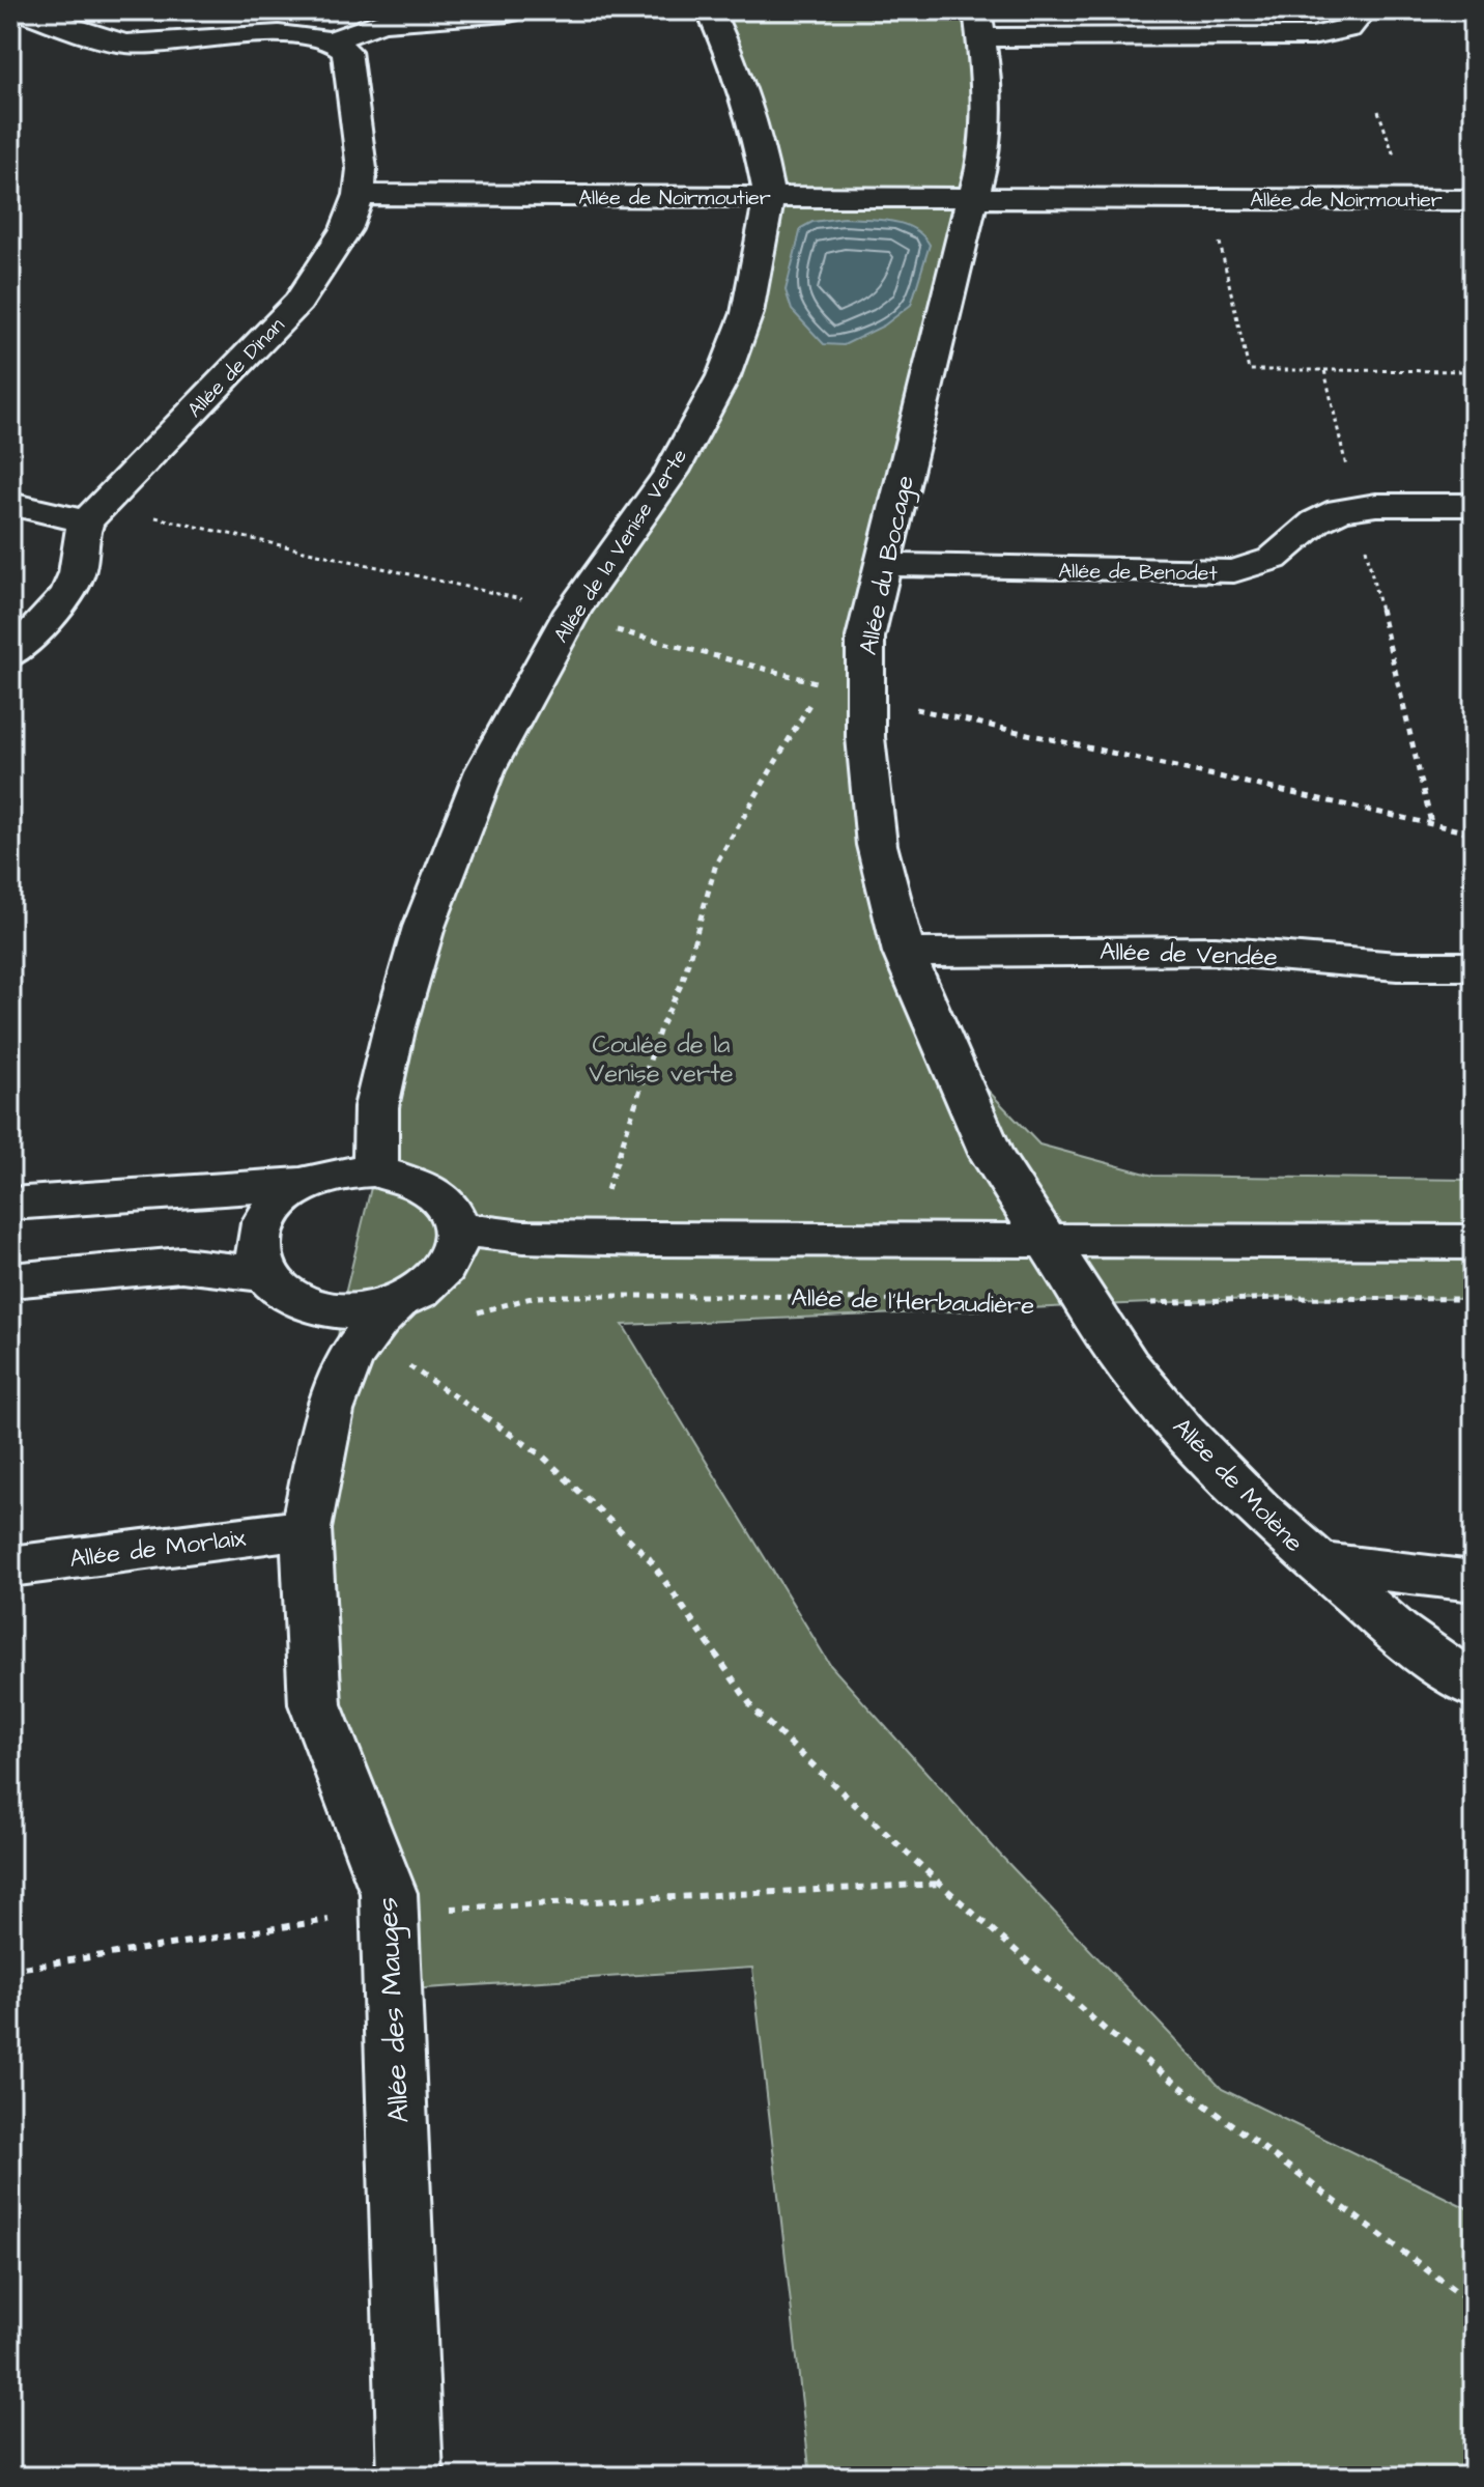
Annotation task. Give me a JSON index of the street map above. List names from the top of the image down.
{
  "streets": {
    "street": [
      "Allée de Noirmoutier",
      "Allée de Dinan",
      "Allée de la Venise Verte",
      "Allée du Bocage",
      "Allée de Benodet",
      "Allée de Vendée",
      "Allée de Molène",
      "Allée de Morlaix",
      "Allée des Mauges"
    ],
    "path": ["Allée de l'Herbaudière"]
  },
  "crossings": [
    ["Allée de Noirmoutier", "Allée de Dinan"],
    ["Allée de Noirmoutier", "Allée de la Venise Verte"],
    ["Allée de Noirmoutier", "Allée du Bocage"],
    ["Allée de la Venise Verte", "Allée des Mauges"],
    ["Allée du Bocage", "Allée de Benodet"],
    ["Allée du Bocage", "Allée de Vendée"],
    ["Allée du Bocage", "Allée de Molène"],
    ["Allée de l'Herbaudière", "Allée de Molène"],
    ["Allée de Morlaix", "Allée des Mauges"]
  ],
  "parks": ["Coulée de la Venise verte"]
}
